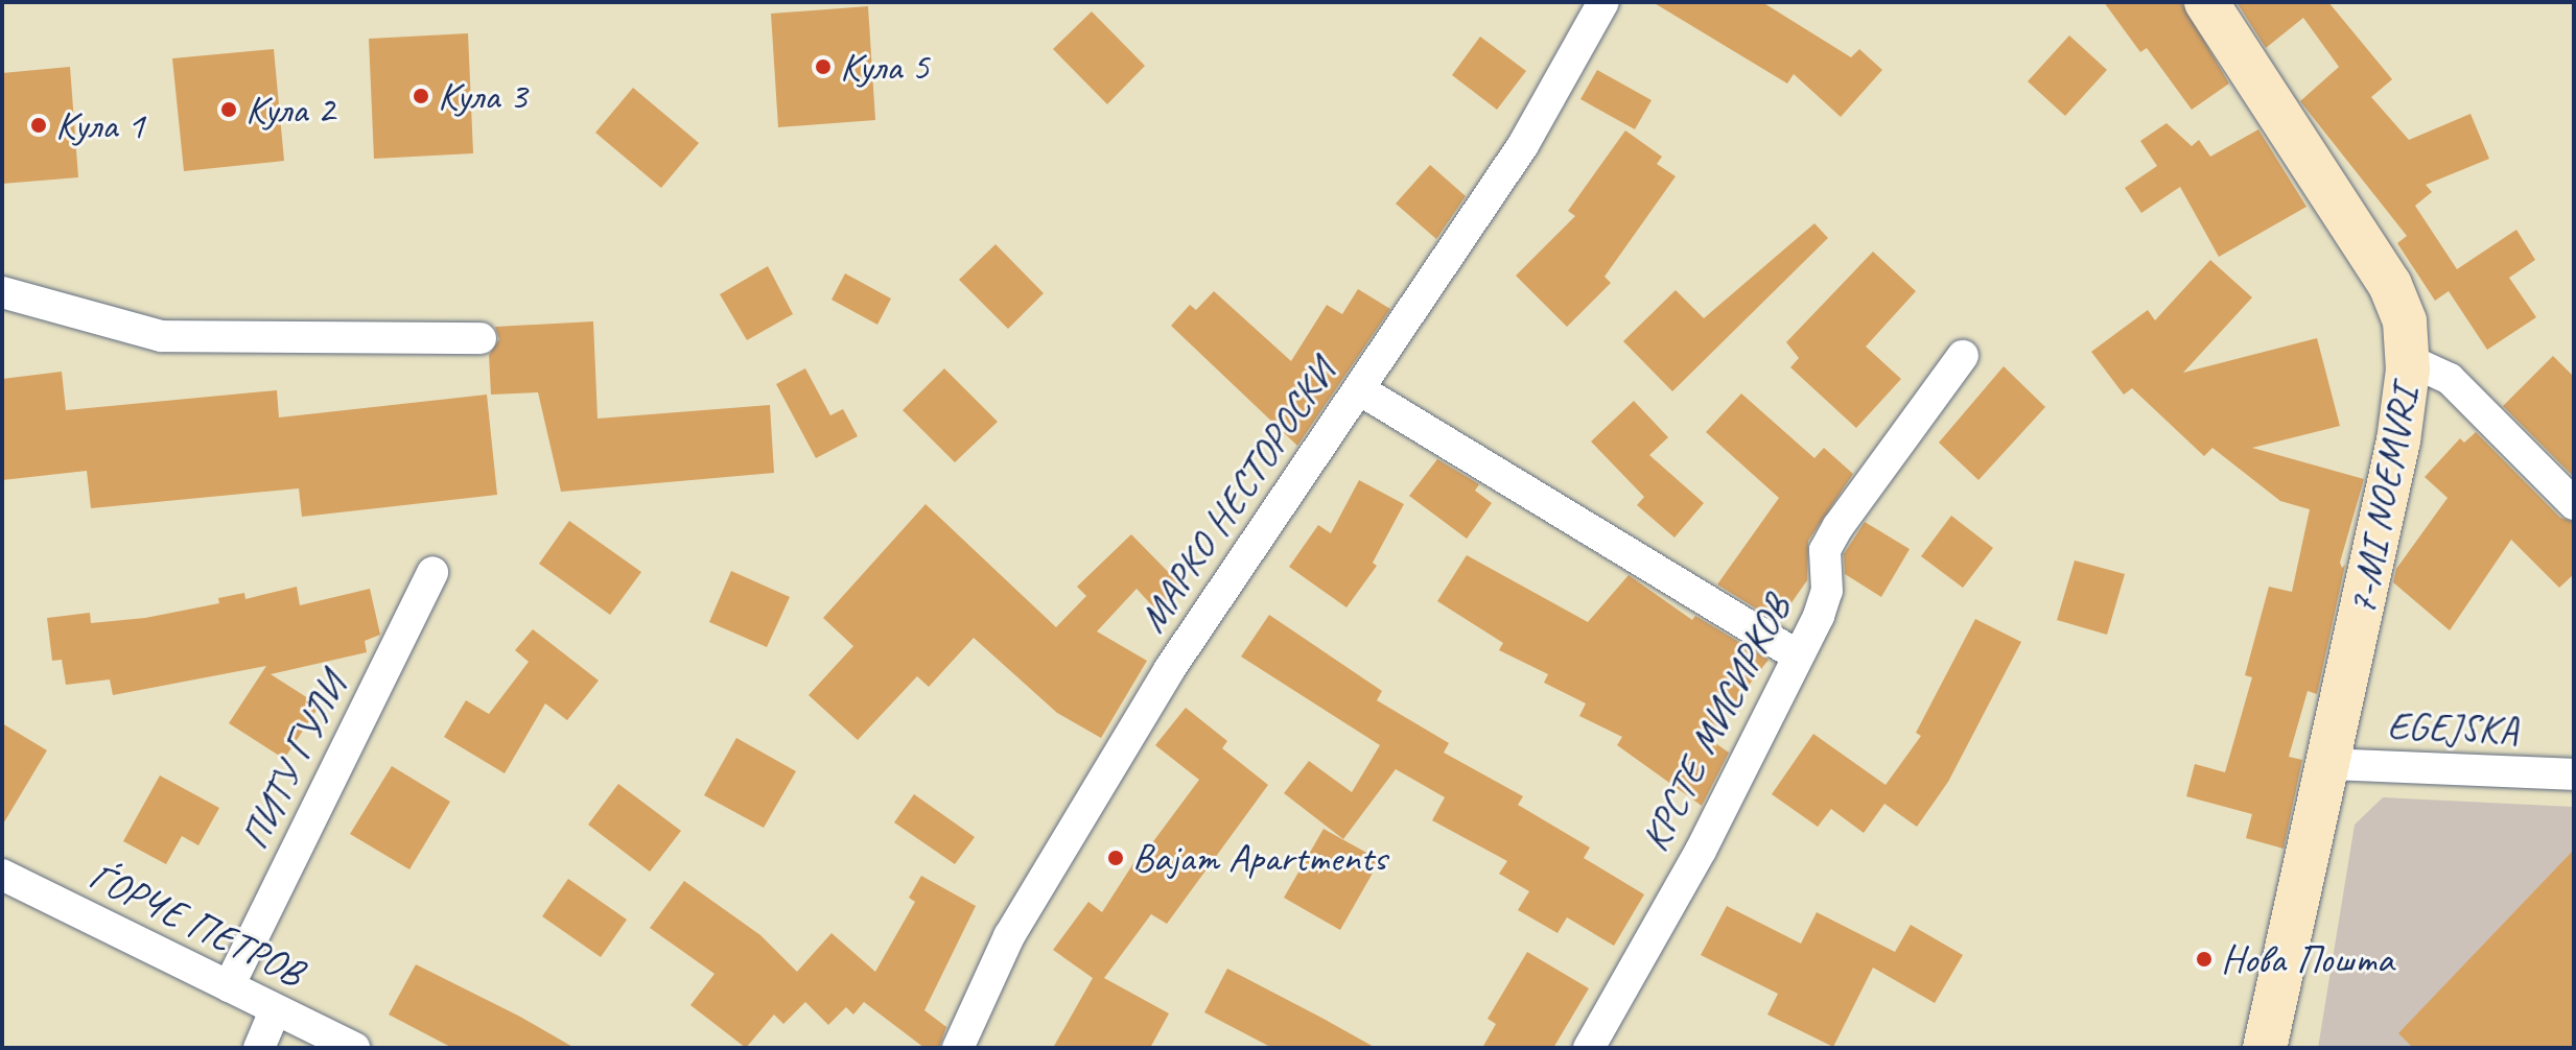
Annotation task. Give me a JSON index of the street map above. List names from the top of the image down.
{
  "streets": {
    "street": [
      "МАРКО НЕСТОРОСКИ",
      "7-MI NOEMVRI",
      "КРСТЕ МИСИРКОВ",
      "EGEJSKA",
      "ПИТУ ГУЛИ",
      "ЃОРЧЕ ПЕТРОВ"
    ]
  },
  "crossings": [
    ["7-MI NOEMVRI", "EGEJSKA"],
    ["ПИТУ ГУЛИ", "ЃОРЧЕ ПЕТРОВ"]
  ],
  "places": [
    "Кула 5",
    "Кула 3",
    "Кула 2",
    "Кула 1",
    "Bajam Apartments",
    "Нова Пошта"
  ]
}
